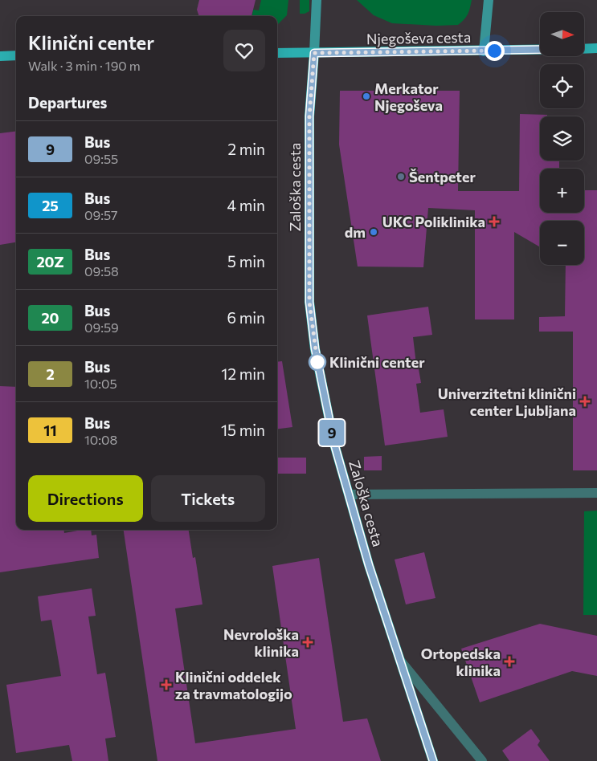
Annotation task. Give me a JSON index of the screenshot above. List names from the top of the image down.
{
  "streets": {
    "main road": ["Njegoševa cesta", "Zaloška cesta"]
  },
  "crossings": [
    ["Njegoševa cesta", "Zaloška cesta"]
  ],
  "places": {
    "other": [
      "Merkator Njegoševa",
      "Šentpeter",
      "dm",
      "Klinični center"
    ],
    "health": [
      "UKC Poliklinika",
      "Univerzitetni klinični center Ljubljana",
      "Nevrološka klinika",
      "Ortopedska klinika",
      "Klinični oddelek za travmatologijo"
    ]
  },
  "lines": ["bus line 9"],
  "north": "right",
  "page": {
    "on_map": "9",
    "map_buttons": ["+", "−"],
    "heading": [
      ["Klinični center", "Walk · 3 min · 190 m"],
      "Departures"
    ],
    "list": [
      {
        "mark": "9",
        "name": "Bus",
        "note": "09:55",
        "value": "2 min"
      },
      {
        "mark": "25",
        "name": "Bus",
        "note": "09:57",
        "value": "4 min"
      },
      {
        "mark": "20Z",
        "name": "Bus",
        "note": "09:58",
        "value": "5 min"
      },
      {
        "mark": "20",
        "name": "Bus",
        "note": "09:59",
        "value": "6 min"
      },
      {
        "mark": "2",
        "name": "Bus",
        "note": "10:05",
        "value": "12 min"
      },
      {
        "mark": "11",
        "name": "Bus",
        "note": "10:08",
        "value": "15 min"
      }
    ],
    "buttons": ["Directions", "Tickets"]
  }
}
